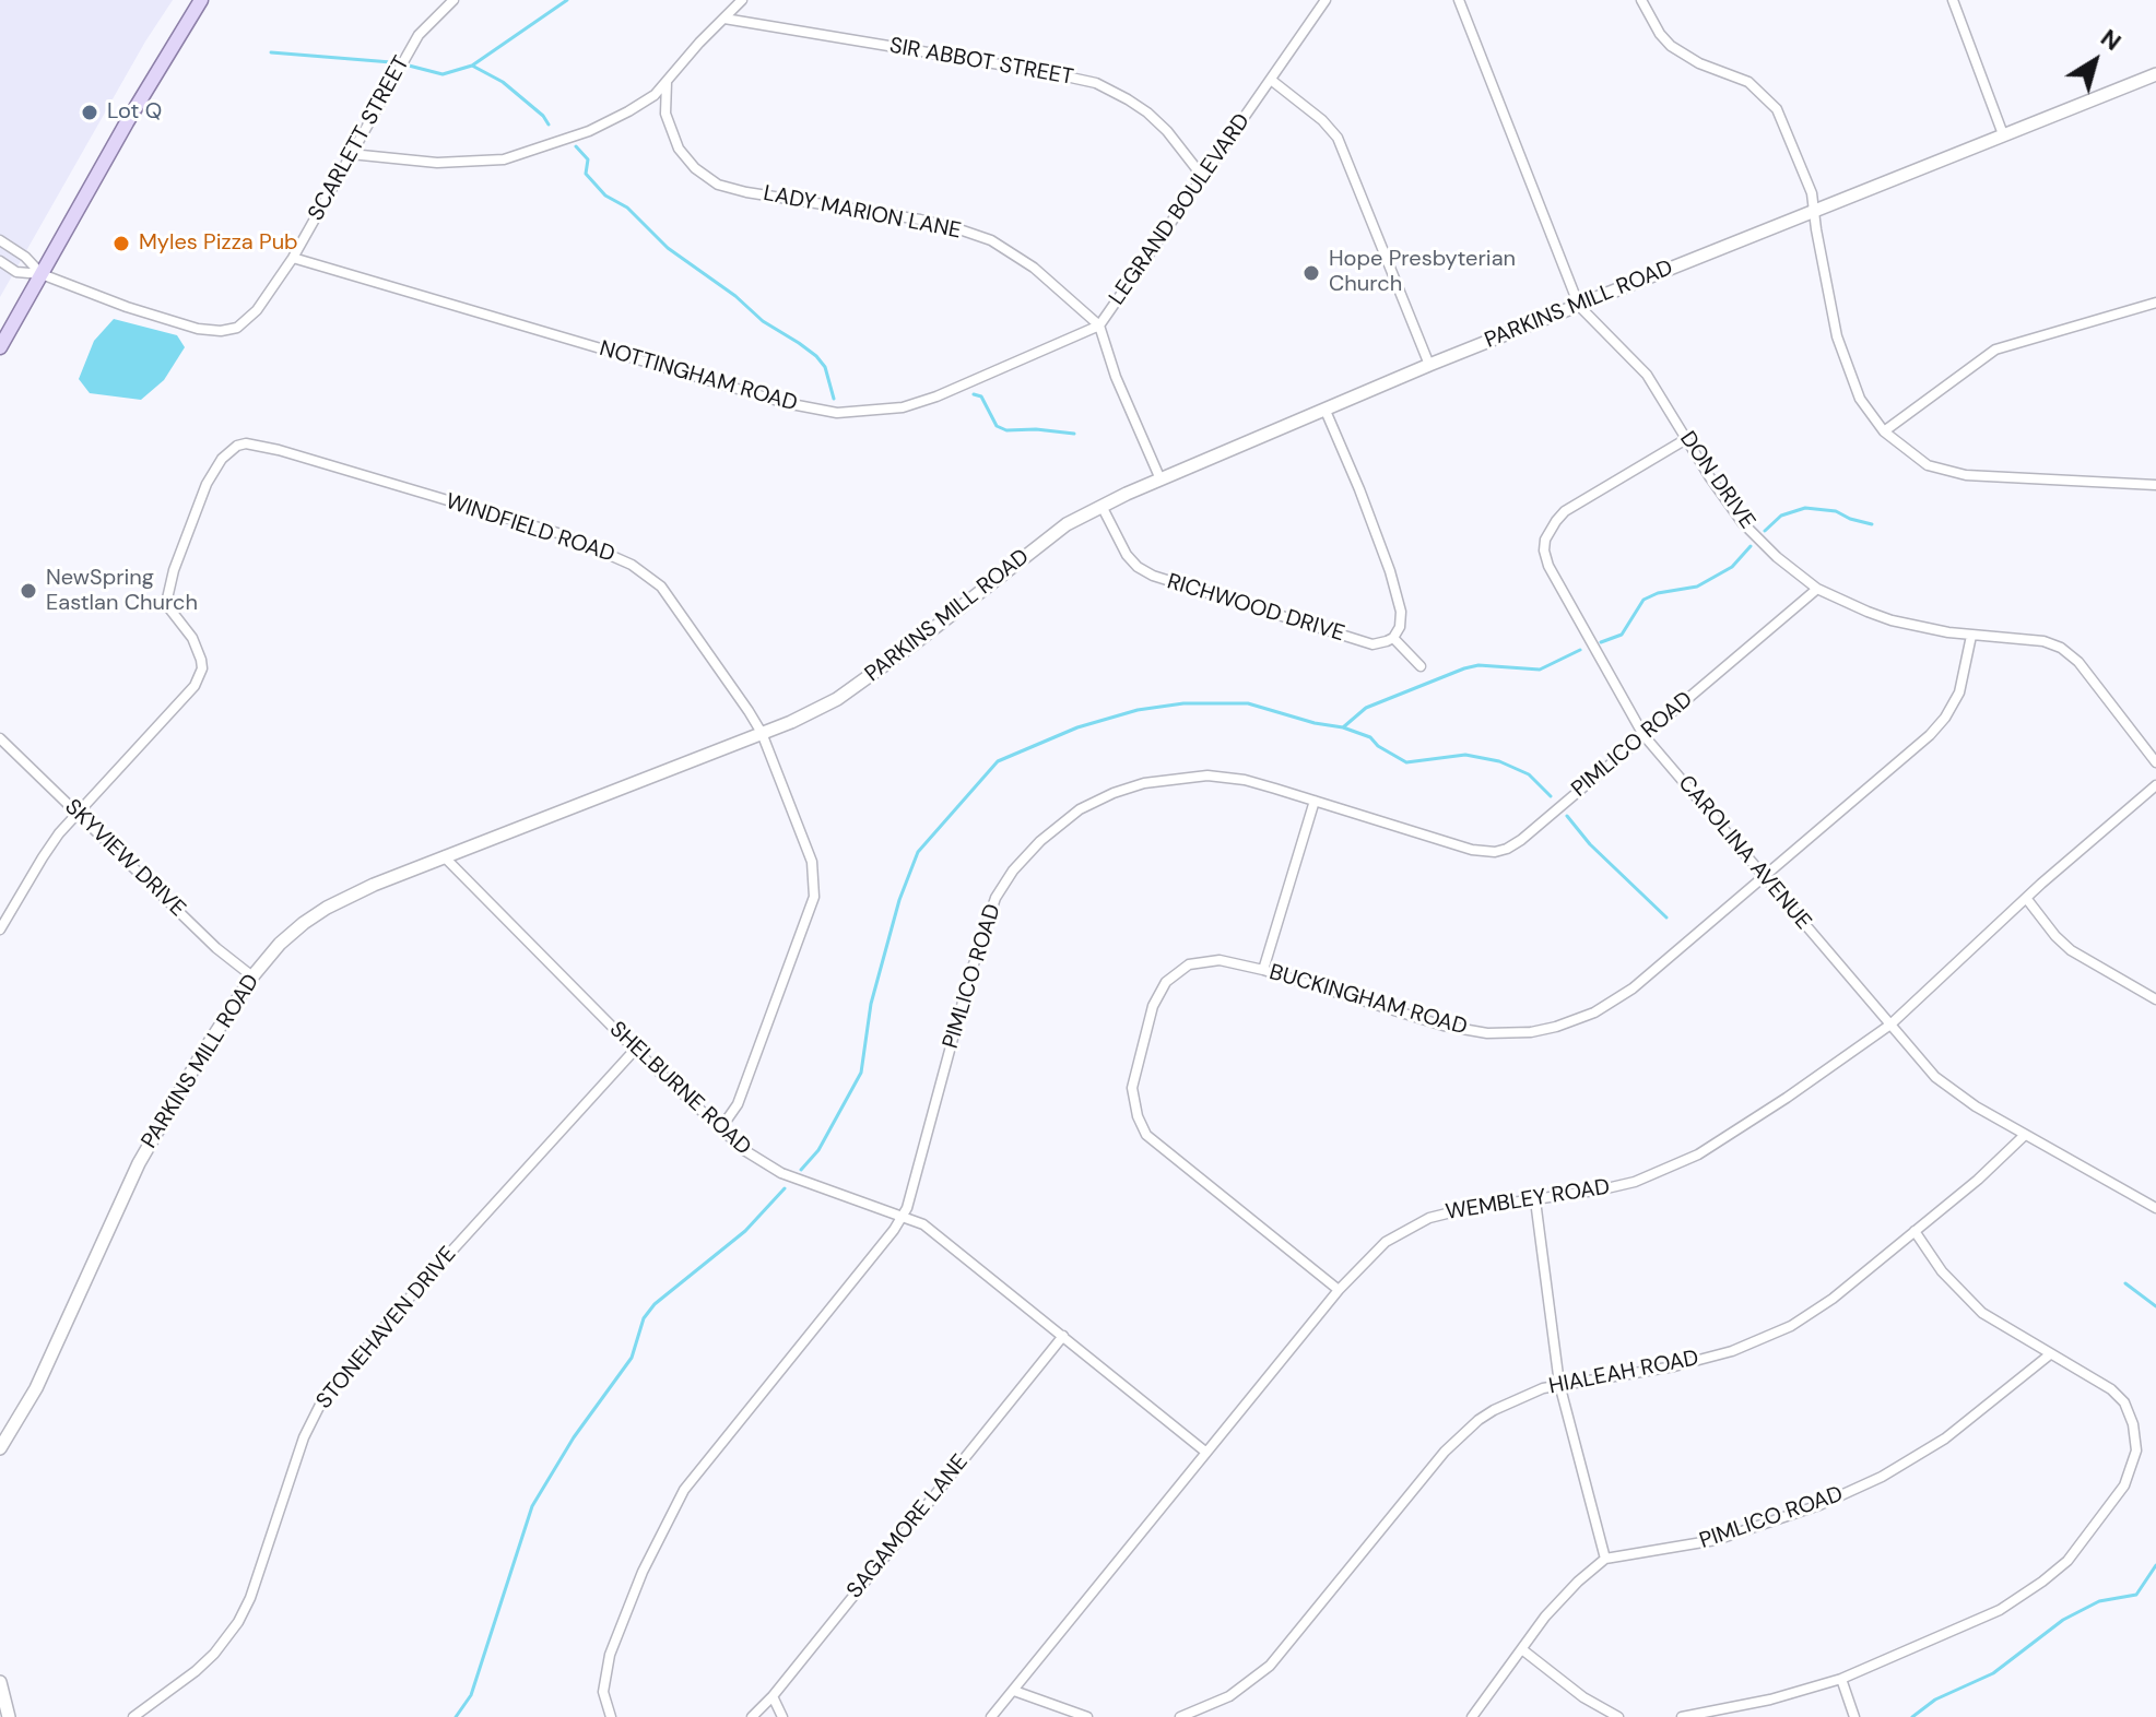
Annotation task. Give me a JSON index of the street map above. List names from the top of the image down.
{
  "streets": {
    "street": [
      "SIR ABBOT STREET",
      "SCARLETT STREET",
      "LEGRAND BOULEVARD",
      "LADY MARION LANE",
      "PARKINS MILL ROAD",
      "NOTTINGHAM ROAD",
      "DON DRIVE",
      "WINDFIELD ROAD",
      "RICHWOOD DRIVE",
      "PIMLICO ROAD",
      "CAROLINA AVENUE",
      "SKYVIEW DRIVE",
      "BUCKINGHAM ROAD",
      "SHELBURNE ROAD",
      "WEMBLEY ROAD",
      "STONEHAVEN DRIVE",
      "HIALEAH ROAD",
      "SAGAMORE LANE"
    ]
  },
  "crossings": [
    ["SIR ABBOT STREET", "LEGRAND BOULEVARD"],
    ["SCARLETT STREET", "NOTTINGHAM ROAD"],
    ["LEGRAND BOULEVARD", "LADY MARION LANE"],
    ["LEGRAND BOULEVARD", "PARKINS MILL ROAD"],
    ["LEGRAND BOULEVARD", "NOTTINGHAM ROAD"],
    ["LADY MARION LANE", "NOTTINGHAM ROAD"],
    ["PARKINS MILL ROAD", "DON DRIVE"],
    ["PARKINS MILL ROAD", "WINDFIELD ROAD"],
    ["PARKINS MILL ROAD", "RICHWOOD DRIVE"],
    ["PARKINS MILL ROAD", "SKYVIEW DRIVE"],
    ["PARKINS MILL ROAD", "SHELBURNE ROAD"],
    ["DON DRIVE", "PIMLICO ROAD"],
    ["DON DRIVE", "CAROLINA AVENUE"],
    ["DON DRIVE", "BUCKINGHAM ROAD"],
    ["WINDFIELD ROAD", "SKYVIEW DRIVE"],
    ["WINDFIELD ROAD", "SHELBURNE ROAD"],
    ["PIMLICO ROAD", "CAROLINA AVENUE"],
    ["PIMLICO ROAD", "SHELBURNE ROAD"],
    ["CAROLINA AVENUE", "BUCKINGHAM ROAD"],
    ["CAROLINA AVENUE", "WEMBLEY ROAD"],
    ["CAROLINA AVENUE", "HIALEAH ROAD"],
    ["BUCKINGHAM ROAD", "WEMBLEY ROAD"],
    ["SHELBURNE ROAD", "WEMBLEY ROAD"],
    ["SHELBURNE ROAD", "STONEHAVEN DRIVE"],
    ["SHELBURNE ROAD", "SAGAMORE LANE"]
  ],
  "places": [
    "Lot Q",
    "Myles Pizza Pub",
    "Hope Presbyterian Church",
    "NewSpring Eastlan Church"
  ],
  "north": "top right"
}
